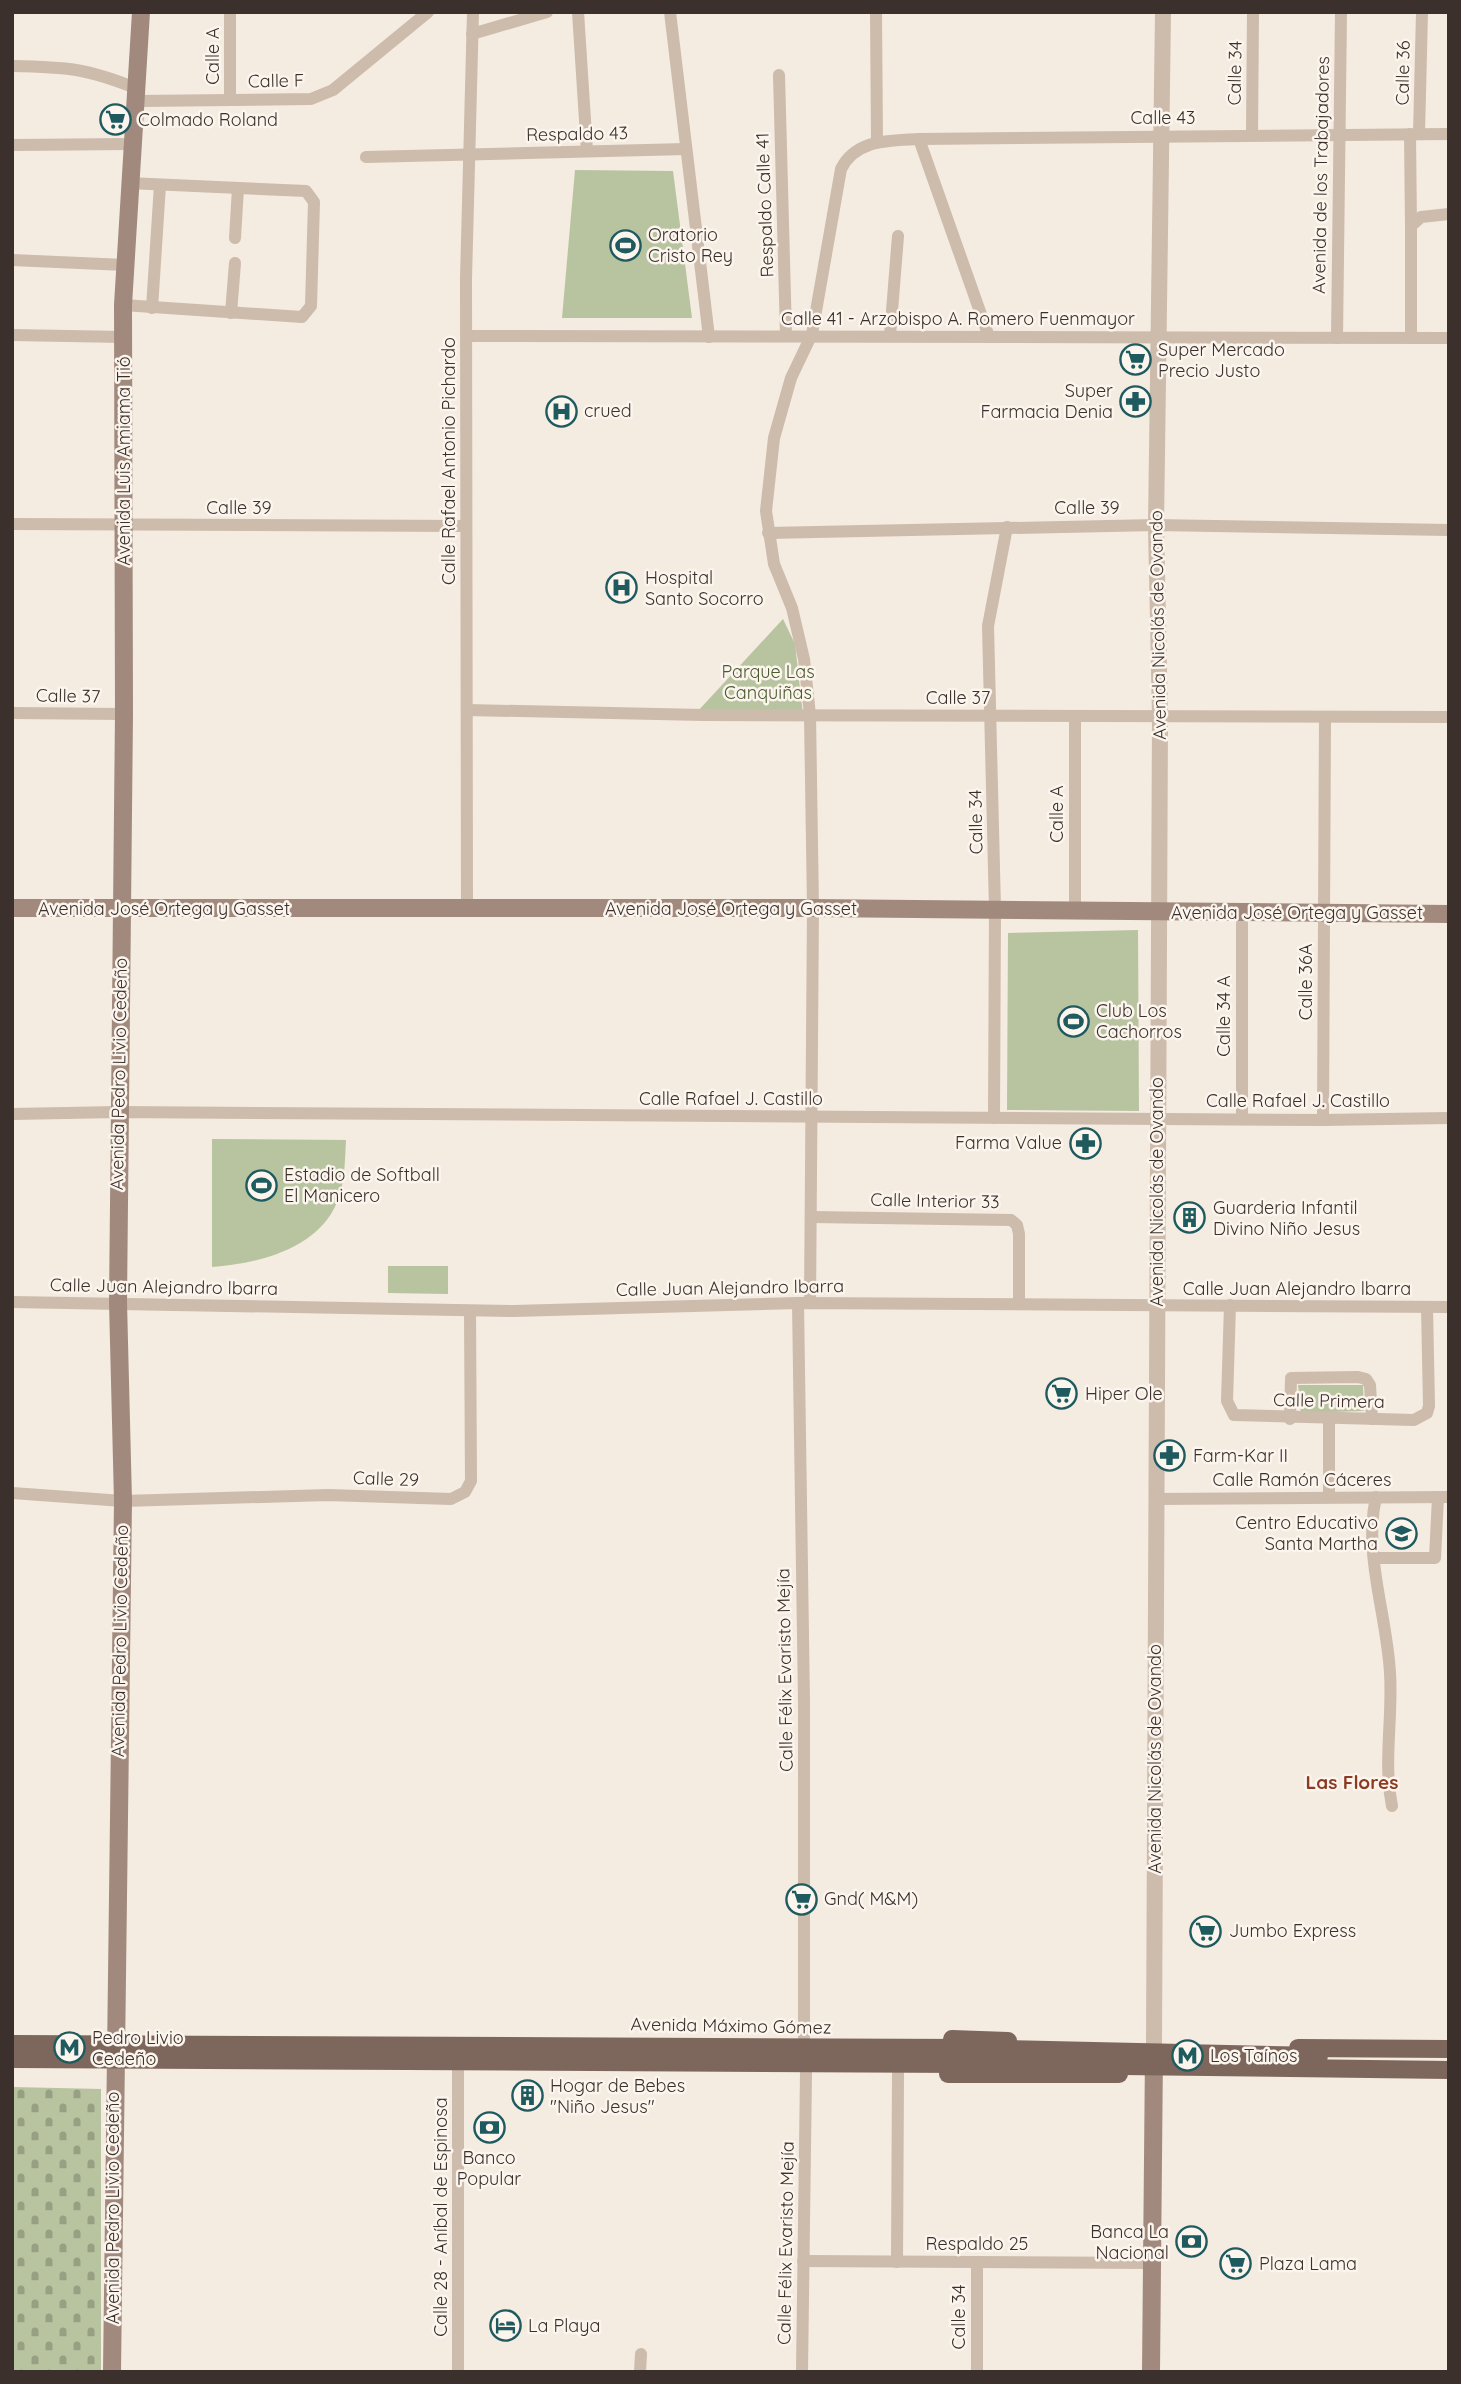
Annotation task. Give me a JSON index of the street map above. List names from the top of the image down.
{
  "streets": {
    "main road": [
      "Avenida Luis Amiama Tió",
      "Avenida Nicolás de Ovando",
      "Avenida José Ortega y Gasset",
      "Avenida Pedro Livio Cedeño",
      "Avenida Máximo Gómez"
    ],
    "street": [
      "Calle A",
      "Calle 34",
      "Calle 36",
      "Calle F",
      "Calle 43",
      "Respaldo 43",
      "Avenida de los Trabajadores",
      "Respaldo Calle 41",
      "Calle 41 - Arzobispo A. Romero Fuenmayor",
      "Calle Rafael Antonio Pichardo",
      "Calle 39",
      "Calle 37",
      "Calle 36A",
      "Calle 34 A",
      "Calle Rafael J. Castillo",
      "Calle Interior 33",
      "Calle Juan Alejandro lbarra",
      "Calle Primera",
      "Calle 29",
      "Calle Ramón Cáceres",
      "Calle Félix Evaristo Mejía",
      "Calle 28 - Aníbal de Espinosa",
      "Respaldo 25"
    ]
  },
  "crossings": [
    ["Calle A", "Calle F"],
    ["Calle A", "Calle 37"],
    ["Calle A", "Avenida José Ortega y Gasset"],
    ["Calle 34", "Calle 43"],
    ["Calle 34", "Calle 39"],
    ["Calle 34", "Calle 37"],
    ["Calle 34", "Avenida José Ortega y Gasset"],
    ["Calle 34", "Calle Rafael J. Castillo"],
    ["Calle 34", "Respaldo 25"],
    ["Calle 36", "Calle 43"],
    ["Calle 36", "Calle 41 - Arzobispo A. Romero Fuenmayor"],
    ["Calle F", "Avenida Luis Amiama Tió"],
    ["Calle 43", "Avenida de los Trabajadores"],
    ["Calle 43", "Avenida Nicolás de Ovando"],
    ["Respaldo 43", "Calle Rafael Antonio Pichardo"],
    ["Avenida de los Trabajadores", "Calle 41 - Arzobispo A. Romero Fuenmayor"],
    ["Respaldo Calle 41", "Calle 41 - Arzobispo A. Romero Fuenmayor"],
    ["Calle 41 - Arzobispo A. Romero Fuenmayor", "Calle Rafael Antonio Pichardo"],
    ["Calle 41 - Arzobispo A. Romero Fuenmayor", "Avenida Nicolás de Ovando"],
    ["Calle 41 - Arzobispo A. Romero Fuenmayor", "Calle Félix Evaristo Mejía"],
    ["Avenida Luis Amiama Tió", "Calle 39"],
    ["Avenida Luis Amiama Tió", "Calle 37"],
    ["Avenida Luis Amiama Tió", "Avenida José Ortega y Gasset"],
    ["Avenida Luis Amiama Tió", "Avenida Pedro Livio Cedeño"],
    ["Calle Rafael Antonio Pichardo", "Calle 39"],
    ["Calle Rafael Antonio Pichardo", "Calle 37"],
    ["Calle Rafael Antonio Pichardo", "Avenida José Ortega y Gasset"],
    ["Calle 39", "Avenida Nicolás de Ovando"],
    ["Calle 39", "Calle Félix Evaristo Mejía"],
    ["Avenida Nicolás de Ovando", "Calle 37"],
    ["Avenida Nicolás de Ovando", "Avenida José Ortega y Gasset"],
    ["Avenida Nicolás de Ovando", "Calle Rafael J. Castillo"],
    ["Avenida Nicolás de Ovando", "Calle Juan Alejandro lbarra"],
    ["Avenida Nicolás de Ovando", "Calle Ramón Cáceres"],
    ["Avenida Nicolás de Ovando", "Respaldo 25"],
    ["Calle 37", "Calle 36A"],
    ["Calle 37", "Calle Félix Evaristo Mejía"],
    ["Avenida José Ortega y Gasset", "Calle 36A"],
    ["Avenida José Ortega y Gasset", "Calle 34 A"],
    ["Avenida José Ortega y Gasset", "Avenida Pedro Livio Cedeño"],
    ["Avenida José Ortega y Gasset", "Calle Félix Evaristo Mejía"],
    ["Calle 36A", "Calle Rafael J. Castillo"],
    ["Calle 34 A", "Calle Rafael J. Castillo"],
    ["Avenida Pedro Livio Cedeño", "Calle Rafael J. Castillo"],
    ["Avenida Pedro Livio Cedeño", "Calle Juan Alejandro lbarra"],
    ["Avenida Pedro Livio Cedeño", "Calle 29"],
    ["Avenida Pedro Livio Cedeño", "Avenida Máximo Gómez"],
    ["Calle Rafael J. Castillo", "Calle Félix Evaristo Mejía"],
    ["Calle Interior 33", "Calle Juan Alejandro lbarra"],
    ["Calle Interior 33", "Calle Félix Evaristo Mejía"],
    ["Calle Juan Alejandro lbarra", "Calle Primera"],
    ["Calle Juan Alejandro lbarra", "Calle 29"],
    ["Calle Juan Alejandro lbarra", "Calle Félix Evaristo Mejía"],
    ["Calle Félix Evaristo Mejía", "Respaldo 25"],
    ["Avenida Máximo Gómez", "Calle 28 - Aníbal de Espinosa"]
  ],
  "districts": ["Las Flores"],
  "parks": ["Parque Las Canquiñas"],
  "places": {
    "supermarket": [
      "Colmado Roland",
      "Super Mercado Precio Justo",
      "Hiper Ole",
      "Gnd( M&M)",
      "Jumbo Express",
      "Plaza Lama"
    ],
    "sports": ["Oratorio Cristo Rey", "Club Los Cachorros", "Estadio de Softball El Manicero"],
    "pharmacy": ["Super Farmacia Denia", "Farma Value", "Farm-Kar II"],
    "hospital": ["crued", "Hospital Santo Socorro"],
    "building": ["Guarderia Infantil Divino Niño Jesus", "Hogar de Bebes \"Niño Jesus\""],
    "school or university": ["Centro Educativo Santa Martha"],
    "metro station": ["Pedro Livio Cedeño", "Los Taínos"],
    "bank": ["Banco Popular", "Banca La Nacional"],
    "hotel": ["La Playa"]
  }
}
